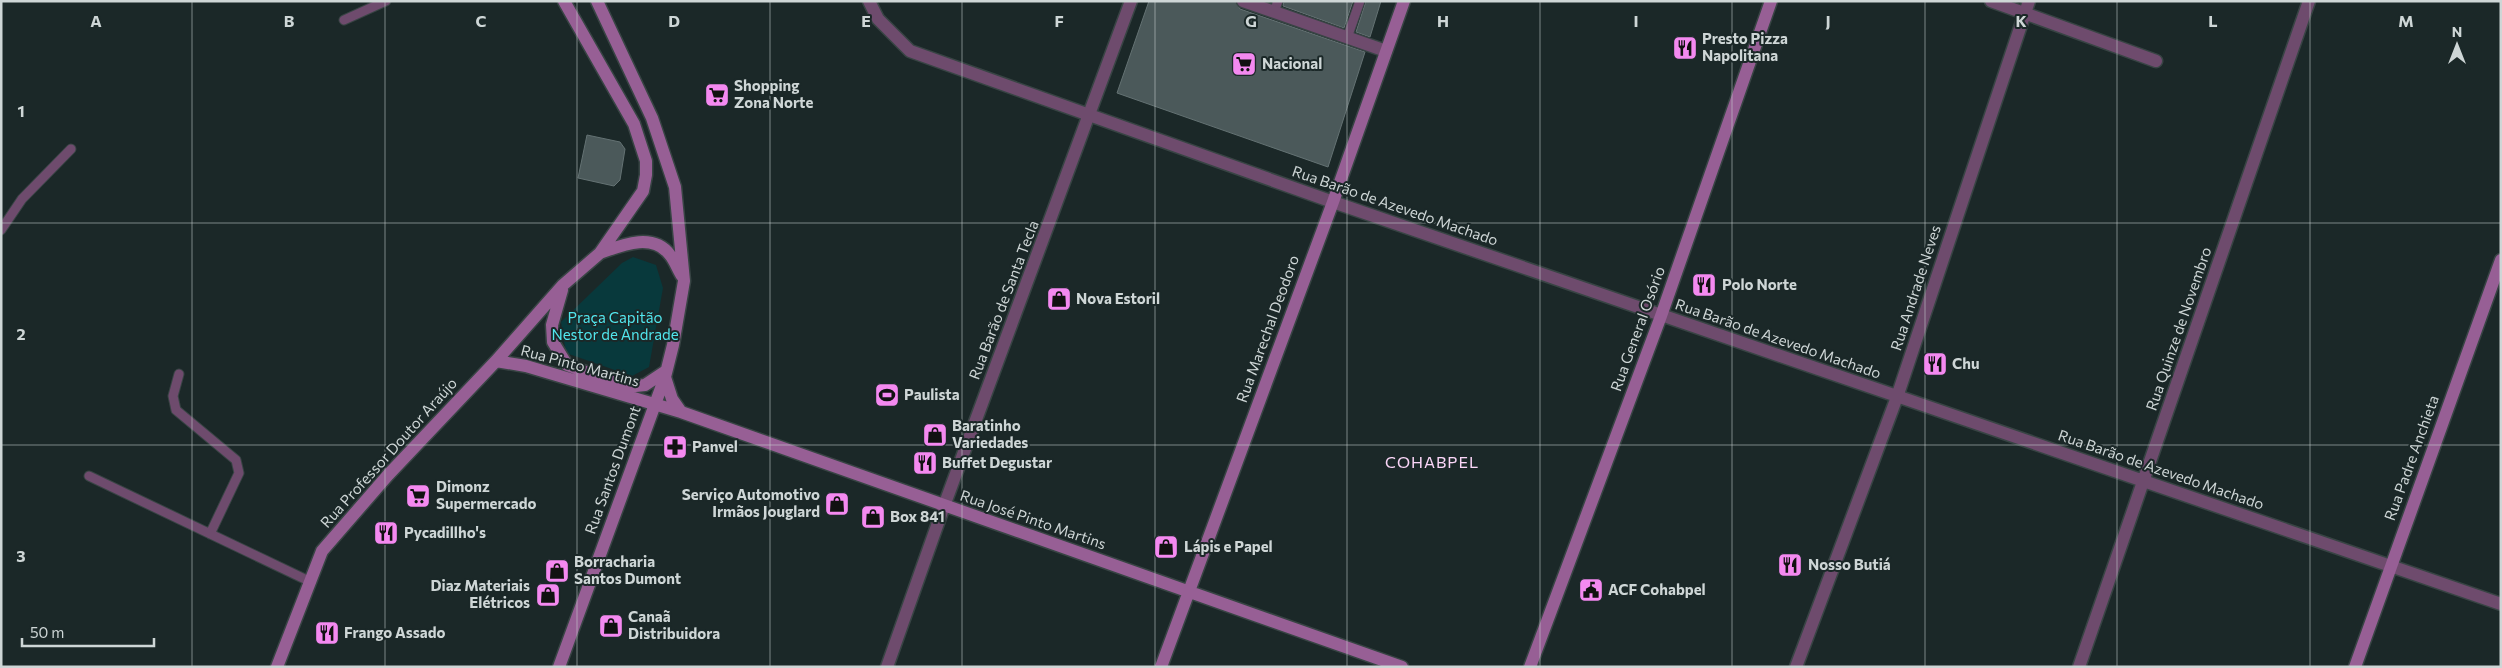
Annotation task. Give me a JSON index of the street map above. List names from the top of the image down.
{
  "streets": {
    "street": [
      "Rua Barão de Azevedo Machado",
      "Rua Andrade Neves",
      "Rua Barão de Santa Tecla",
      "Rua Marechal Deodoro",
      "Rua General Osório",
      "Rua Quinze de Novembro",
      "Rua Pinto Martins",
      "Rua Professor Doutor Araújo",
      "Rua Padre Anchieta",
      "Rua Santos Dumont",
      "Rua José Pinto Martins"
    ]
  },
  "crossings": [
    ["Rua Barão de Azevedo Machado", "Rua Andrade Neves"],
    ["Rua Barão de Azevedo Machado", "Rua Barão de Santa Tecla"],
    ["Rua Barão de Azevedo Machado", "Rua Marechal Deodoro"],
    ["Rua Barão de Azevedo Machado", "Rua General Osório"],
    ["Rua Barão de Azevedo Machado", "Rua Quinze de Novembro"],
    ["Rua Barão de Azevedo Machado", "Rua Padre Anchieta"],
    ["Rua Barão de Santa Tecla", "Rua José Pinto Martins"],
    ["Rua Marechal Deodoro", "Rua José Pinto Martins"],
    ["Rua Pinto Martins", "Rua Professor Doutor Araújo"],
    ["Rua Pinto Martins", "Rua Santos Dumont"],
    ["Rua Pinto Martins", "Rua José Pinto Martins"],
    ["Rua Professor Doutor Araújo", "Rua Santos Dumont"],
    ["Rua Santos Dumont", "Rua José Pinto Martins"]
  ],
  "districts": ["COHABPEL"],
  "parks": ["Praça Capitão Nestor de Andrade"],
  "places": {
    "restaurant": [
      "Presto Pizza Napolitana",
      "Polo Norte",
      "Chu",
      "Buffet Degustar",
      "Pycadillho's",
      "Nosso Butiá",
      "Frango Assado"
    ],
    "supermarket": ["Nacional", "Shopping Zona Norte", "Dimonz Supermercado"],
    "shop": [
      "Nova Estoril",
      "Baratinho Variedades",
      "Serviço Automotivo Irmãos Jouglard",
      "Box 841",
      "Lápis e Papel",
      "Borracharia Santos Dumont",
      "Diaz Materiais Elétricos",
      "Canaã Distribuidora"
    ],
    "sports": ["Paulista"],
    "pharmacy": ["Panvel"],
    "public building": ["ACF Cohabpel"]
  },
  "scale_bar": "50 m",
  "north": "top",
  "grid": {
    "columns": [
      "A",
      "B",
      "C",
      "D",
      "E",
      "F",
      "G",
      "H",
      "I",
      "J",
      "K",
      "L",
      "M"
    ],
    "rows": ["1", "2", "3"]
  }
}
